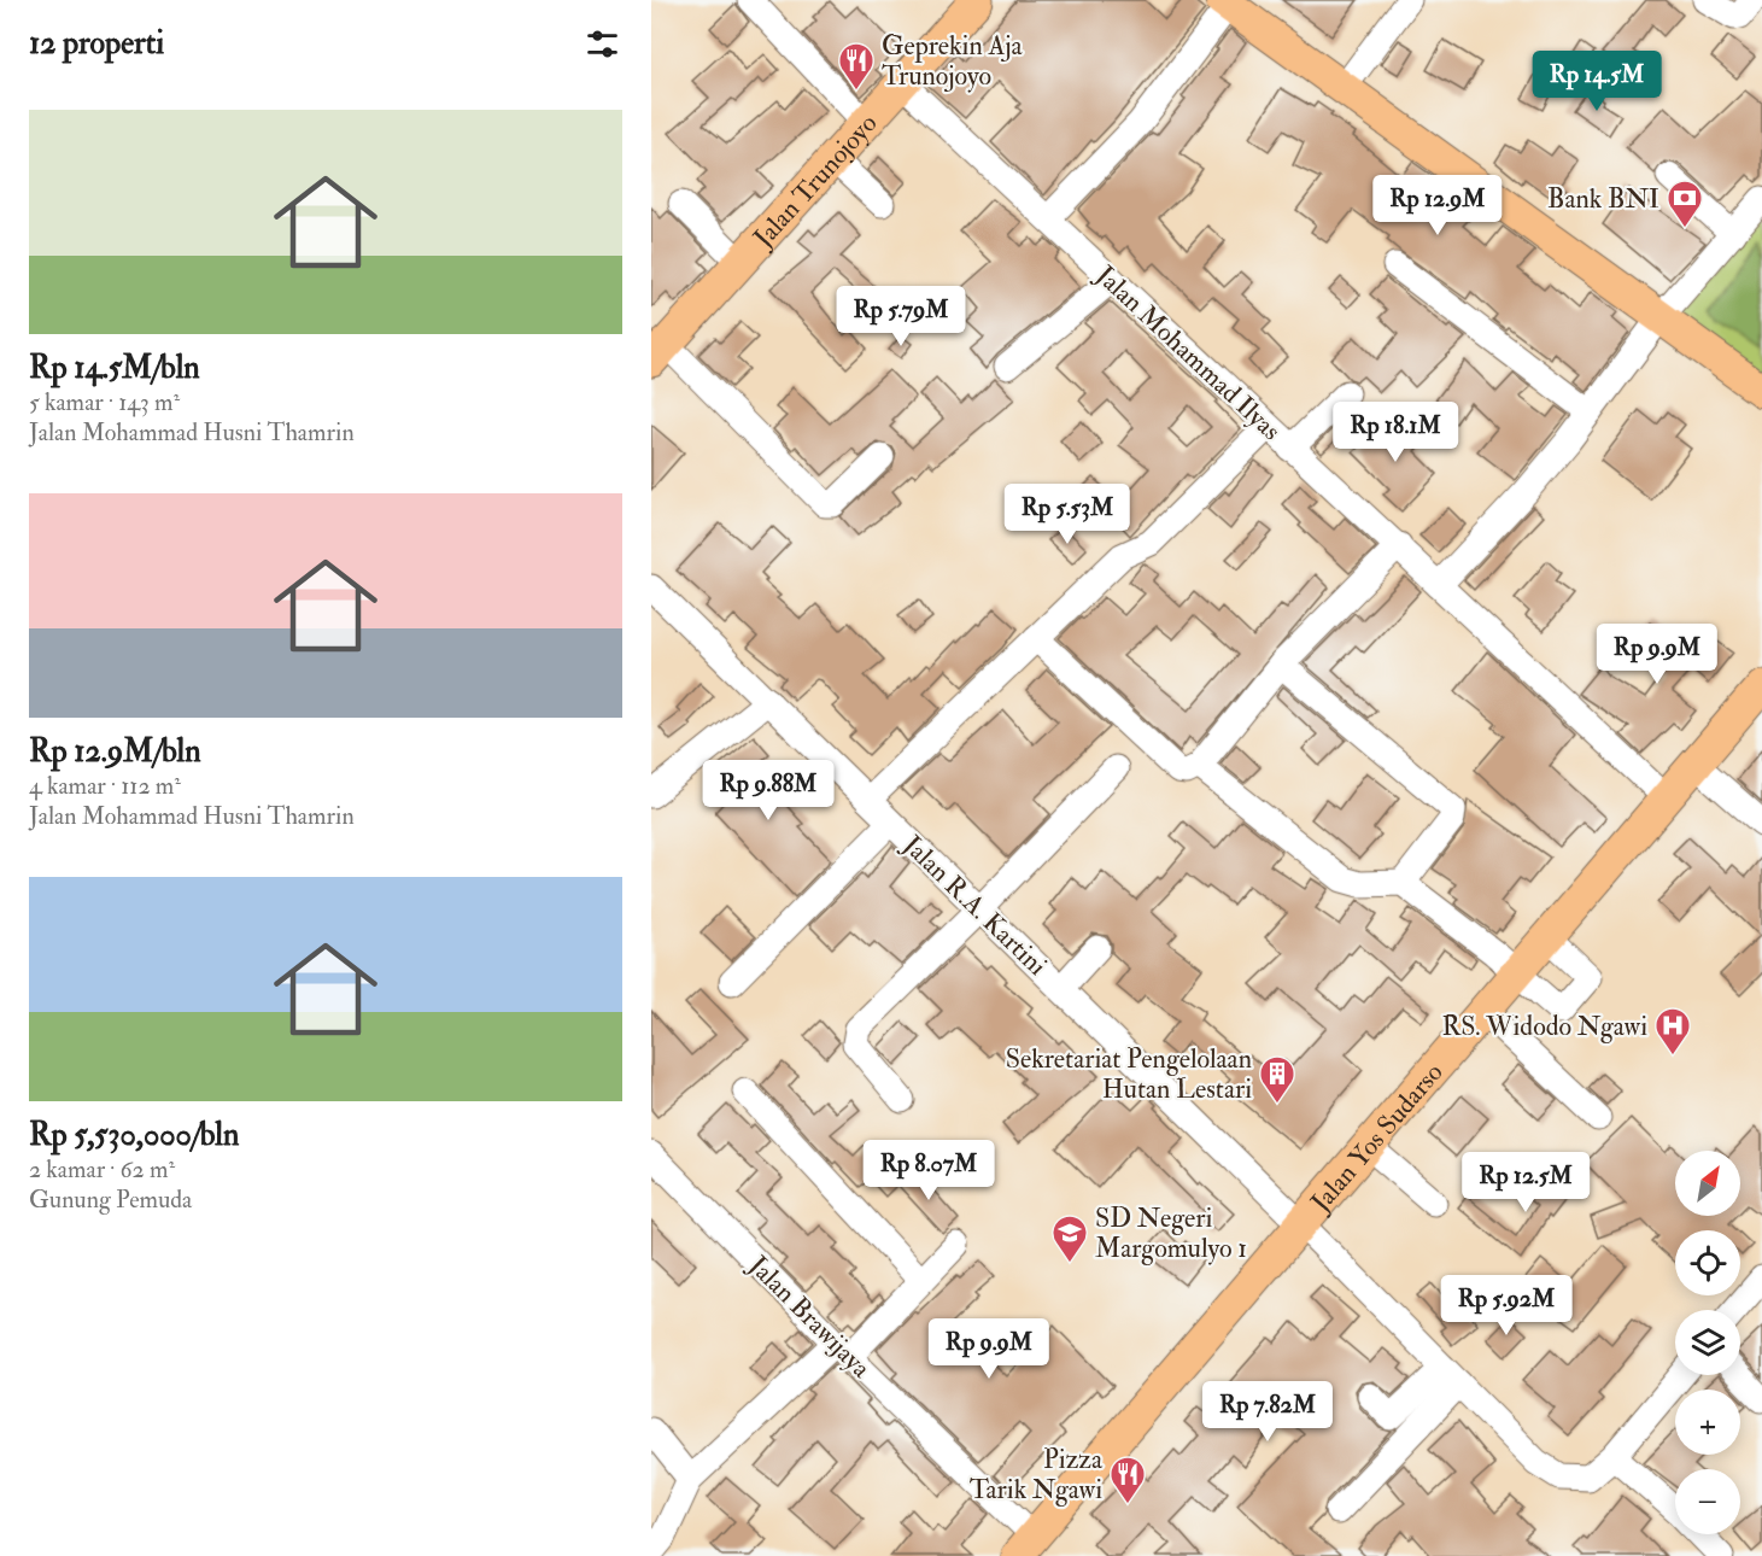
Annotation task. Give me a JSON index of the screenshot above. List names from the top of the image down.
{
  "streets": {
    "main road": ["Jalan Trunojoyo", "Jalan Yos Sudarso"],
    "street": ["Jalan Mohammad Ilyas", "Jalan R.A. Kartini", "Jalan Brawijaya"]
  },
  "crossings": [
    ["Jalan Trunojoyo", "Jalan Mohammad Ilyas"],
    ["Jalan Mohammad Ilyas", "Jalan Yos Sudarso"],
    ["Jalan R.A. Kartini", "Jalan Yos Sudarso"],
    ["Jalan Yos Sudarso", "Jalan Brawijaya"]
  ],
  "places": {
    "restaurant": ["Geprekin Aja Trunojoyo", "Pizza Tarik Ngawi"],
    "bank": ["Bank BNI"],
    "hospital": ["RS. Widodo Ngawi"],
    "building": ["Sekretariat Pengelolaan Hutan Lestari"],
    "school or university": ["SD Negeri Margomulyo 1"]
  },
  "north": "top right",
  "page": {
    "heading": "12 properti",
    "price": [
      "Rp 14.5M",
      "Rp 12.9M",
      "Rp 5.79M",
      "Rp 18.1M",
      "Rp 5.53M",
      "Rp 9.9M",
      "Rp 9.88M",
      "Rp 8.07M",
      "Rp 12.5M",
      "Rp 5.92M",
      "Rp 9.9M",
      "Rp 7.82M"
    ],
    "list": [
      {
        "name": "Rp 14.5M/bln",
        "note": "5 kamar · 143 m² · Jalan Mohammad Husni Thamrin"
      },
      {
        "name": "Rp 12.9M/bln",
        "note": "4 kamar · 112 m² · Jalan Mohammad Husni Thamrin"
      },
      {
        "name": "Rp 5,530,000/bln",
        "note": "2 kamar · 62 m² · Gunung Pemuda"
      }
    ],
    "map_buttons": ["+", "−"]
  }
}
